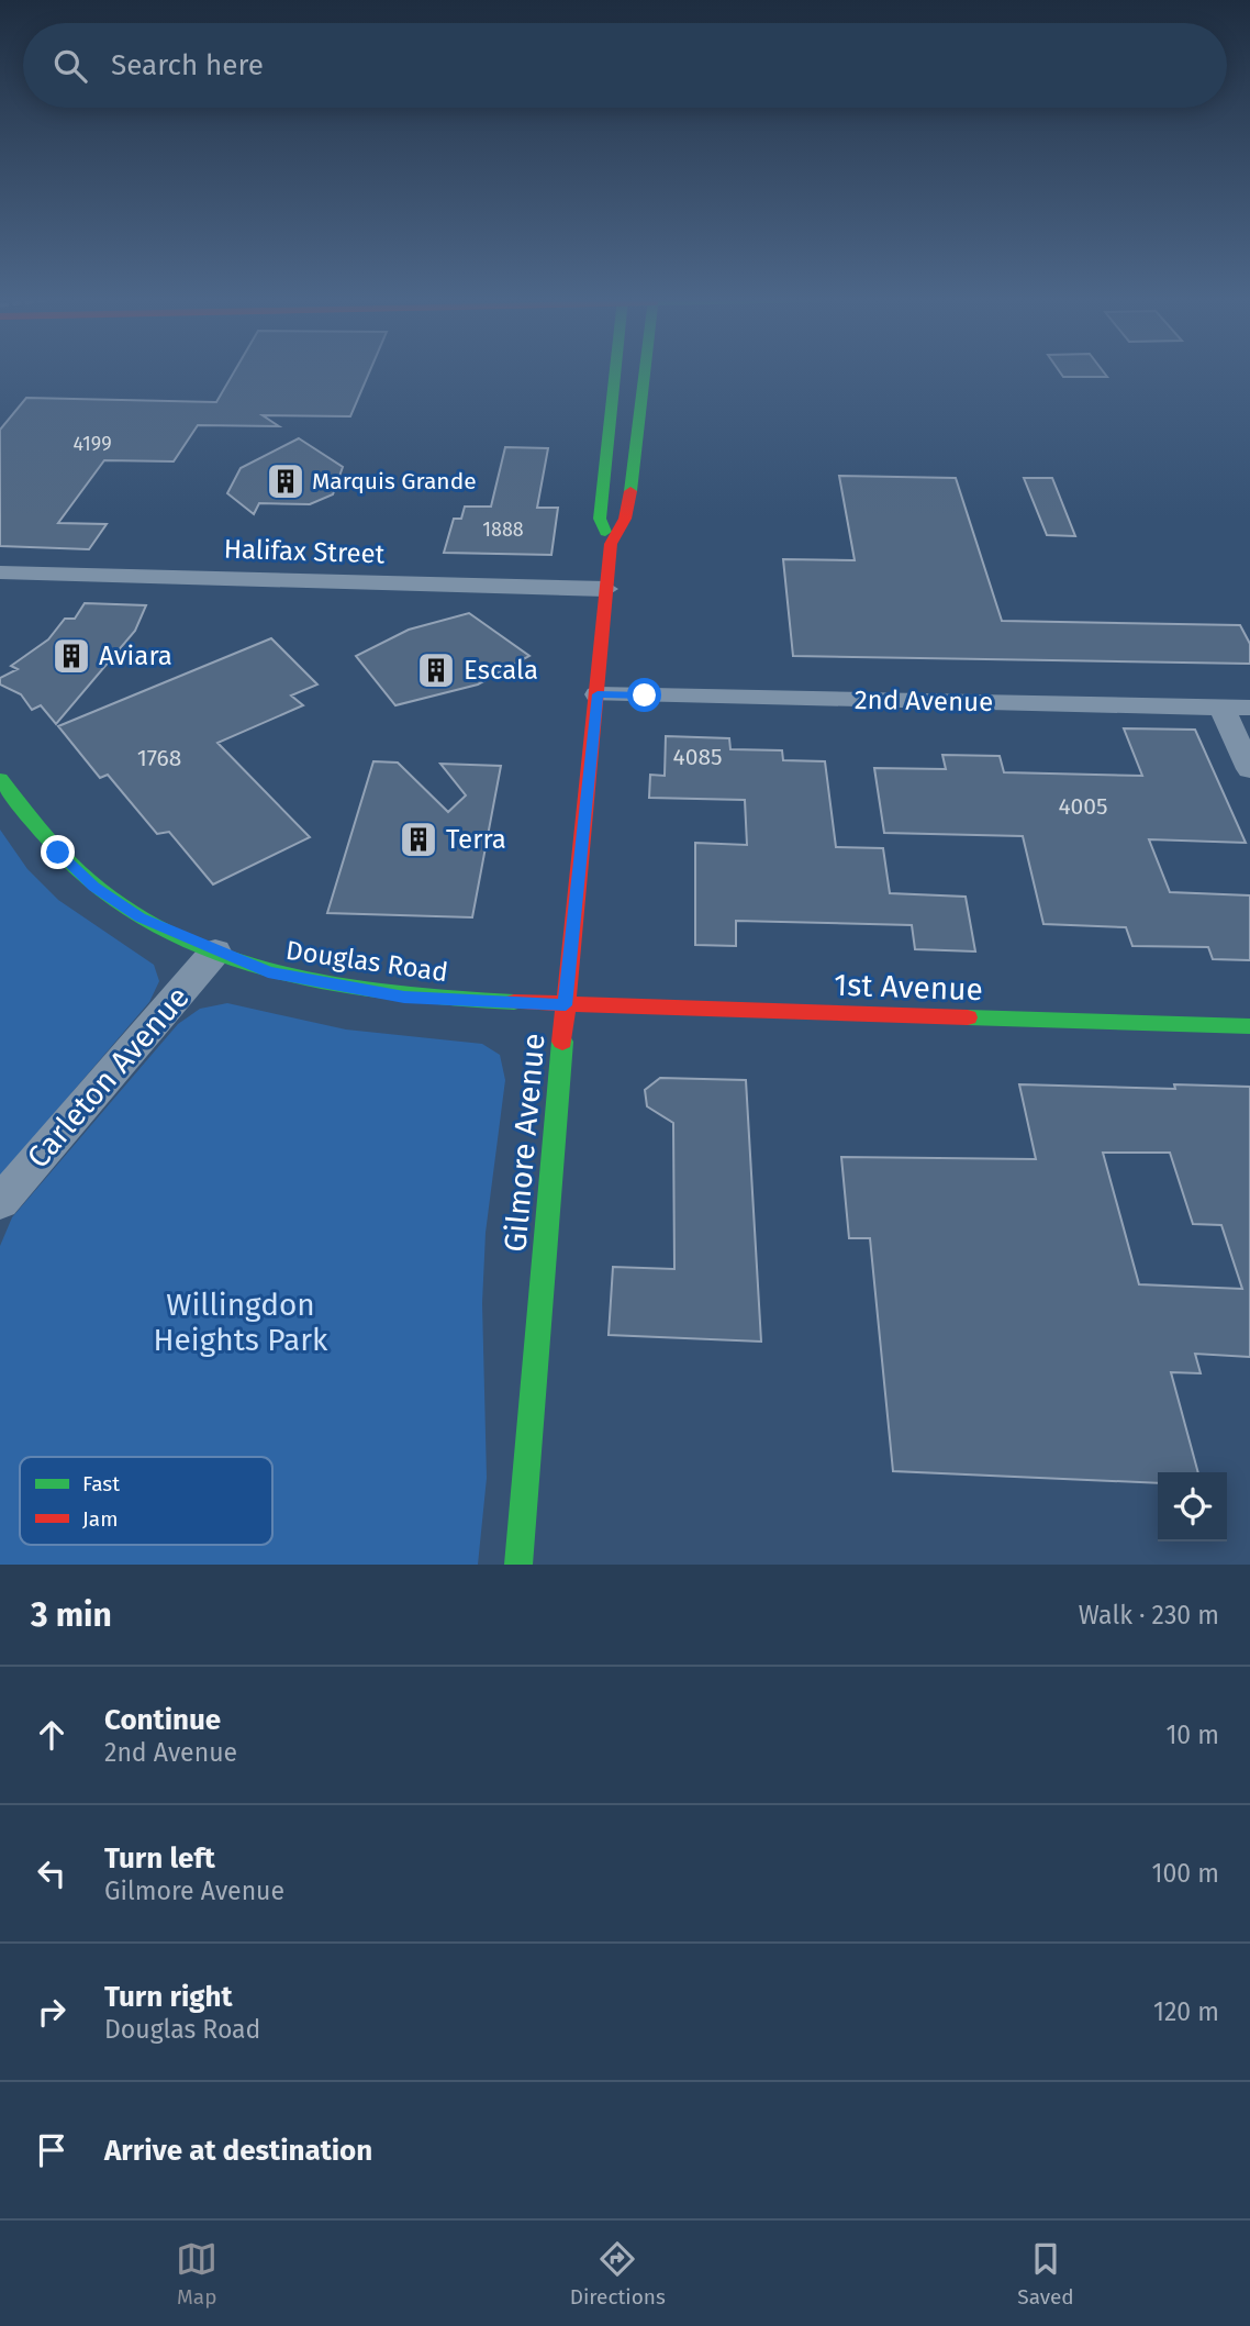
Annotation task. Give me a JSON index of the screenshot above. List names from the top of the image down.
{
  "streets": {
    "street": [
      "Halifax Street",
      "2nd Avenue",
      "Douglas Road",
      "1st Avenue",
      "Carleton Avenue",
      "Gilmore Avenue"
    ]
  },
  "crossings": [
    ["Halifax Street", "Gilmore Avenue"],
    ["2nd Avenue", "Gilmore Avenue"],
    ["Douglas Road", "1st Avenue"],
    ["Douglas Road", "Carleton Avenue"],
    ["Douglas Road", "Gilmore Avenue"],
    ["1st Avenue", "Gilmore Avenue"]
  ],
  "parks": ["Willingdon Heights Park"],
  "places": {
    "building": [
      "Marquis Grande",
      "Aviara",
      "Escala",
      "Terra"
    ]
  },
  "house_numbers": [
    "4199",
    "1888",
    "4085",
    "1768",
    "4005"
  ],
  "legend": ["Fast", "Jam"],
  "page": {
    "search": "Search here",
    "heading": ["3 min", "Walk · 230 m"],
    "list": [
      ["Continue", "2nd Avenue", "10 m"],
      ["Turn left", "Gilmore Avenue", "100 m"],
      ["Turn right", "Douglas Road", "120 m"],
      "Arrive at destination"
    ],
    "nav": ["Map", "Directions", "Saved"]
  }
}
